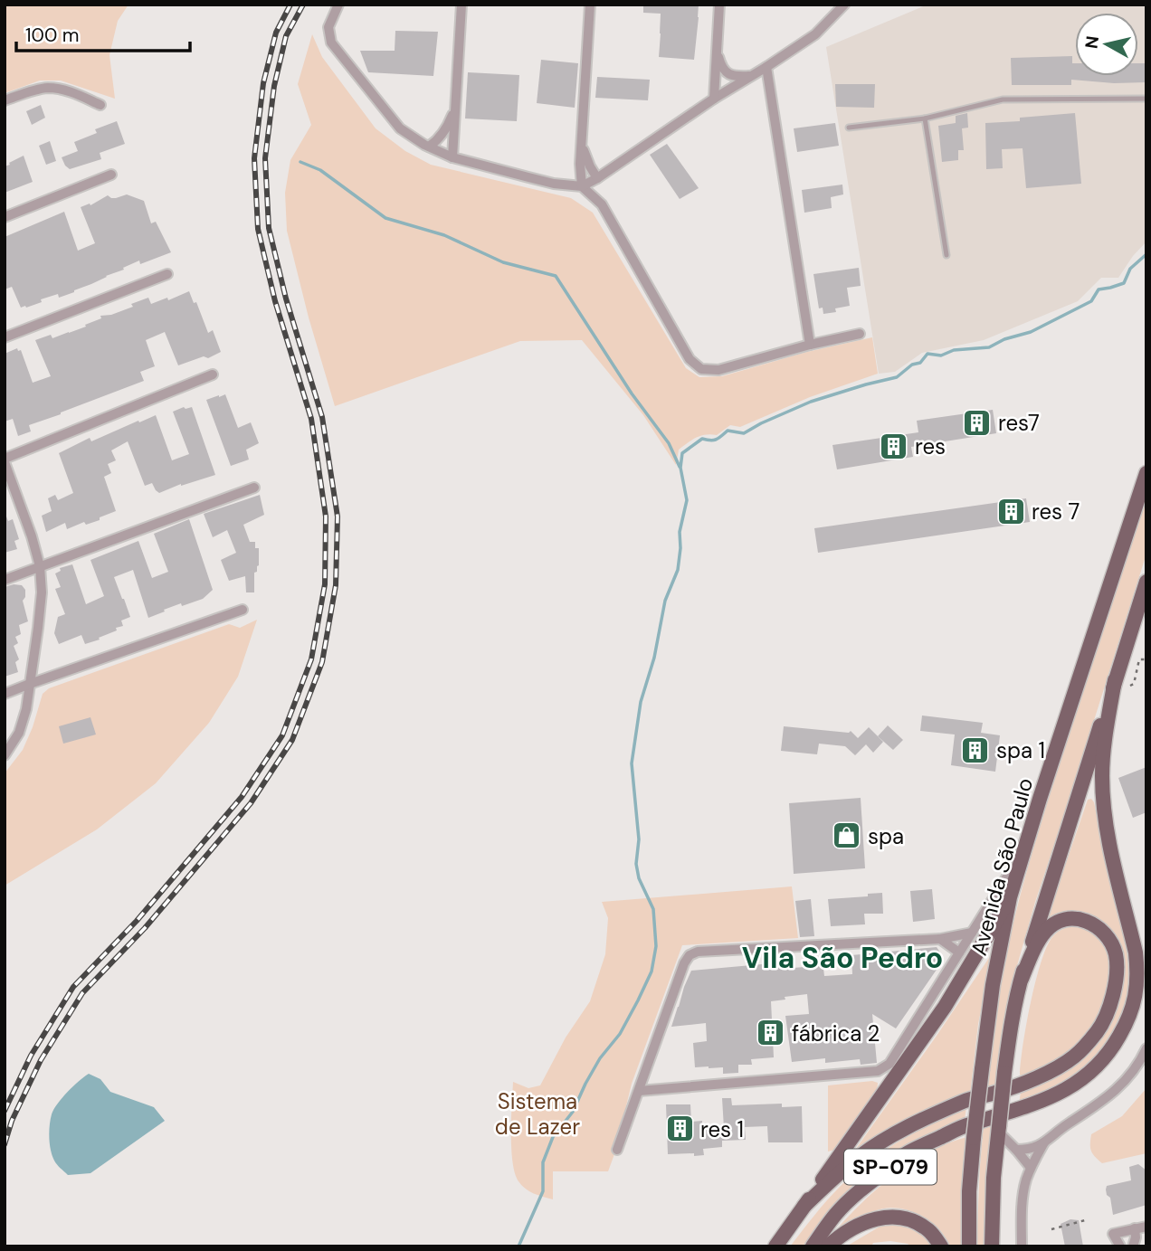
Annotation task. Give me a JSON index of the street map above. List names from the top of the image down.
{
  "streets": {
    "main road": ["Avenida São Paulo", "SP-079"]
  },
  "crossings": [
    ["Avenida São Paulo", "SP-079"]
  ],
  "districts": ["Vila São Pedro"],
  "parks": ["Sistema de Lazer"],
  "places": {
    "building": [
      "res7",
      "res",
      "res 7",
      "spa 1",
      "fábrica 2",
      "res 1"
    ],
    "shop": ["spa"]
  },
  "scale_bar": "100 m",
  "north": "left"
}
